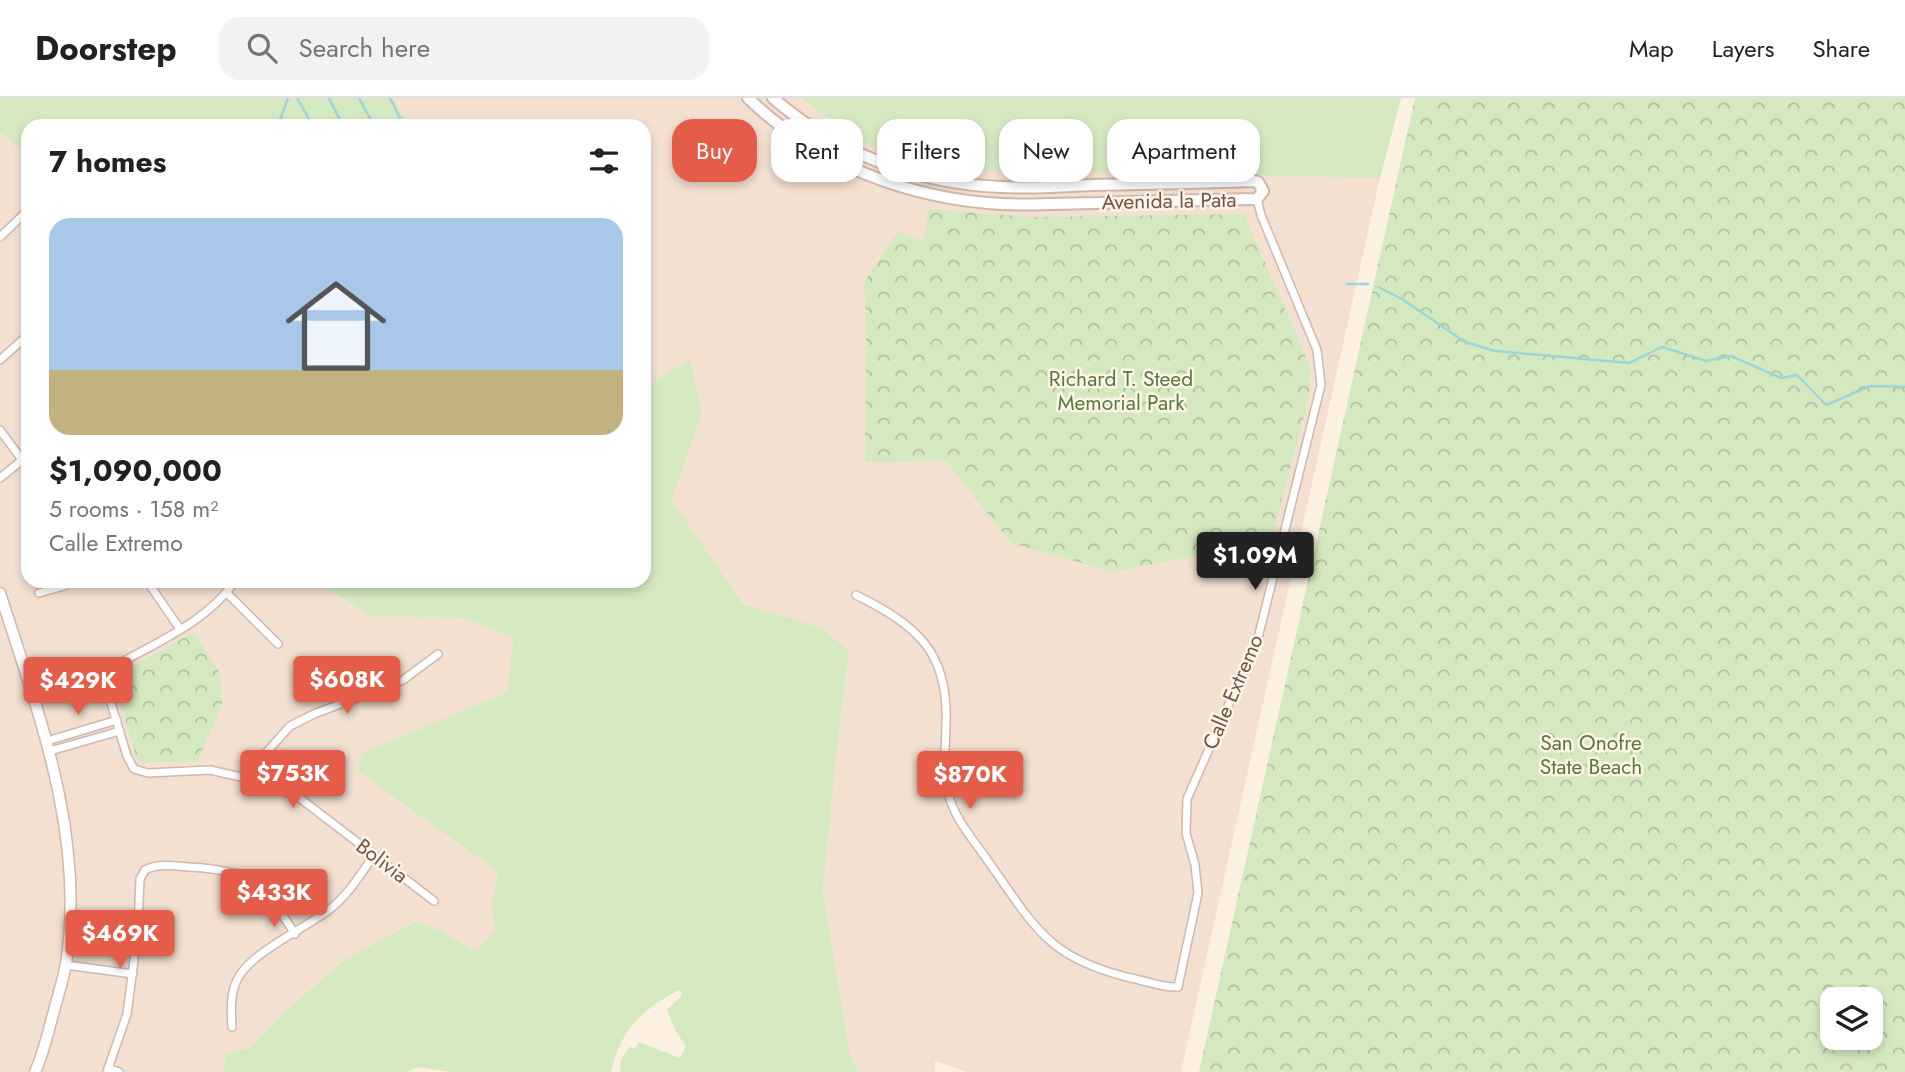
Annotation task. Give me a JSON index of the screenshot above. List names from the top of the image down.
{
  "streets": {
    "main road": ["Avenida la Pata"],
    "street": ["Calle Extremo", "Bolivia"]
  },
  "crossings": [
    ["Avenida la Pata", "Calle Extremo"]
  ],
  "parks": ["Richard T. Steed Memorial Park", "San Onofre State Beach"],
  "page": {
    "header": "Doorstep",
    "search": "Search here",
    "nav": ["Map", "Layers", "Share"],
    "chip": [
      "Buy",
      "Rent",
      "Filters",
      "New",
      "Apartment"
    ],
    "heading": "7 homes",
    "list": [
      {
        "name": "$1,090,000",
        "note": "5 rooms · 158 m² · Calle Extremo"
      }
    ],
    "price": [
      "$1.09M",
      "$608K",
      "$429K",
      "$753K",
      "$870K",
      "$433K",
      "$469K"
    ]
  }
}
